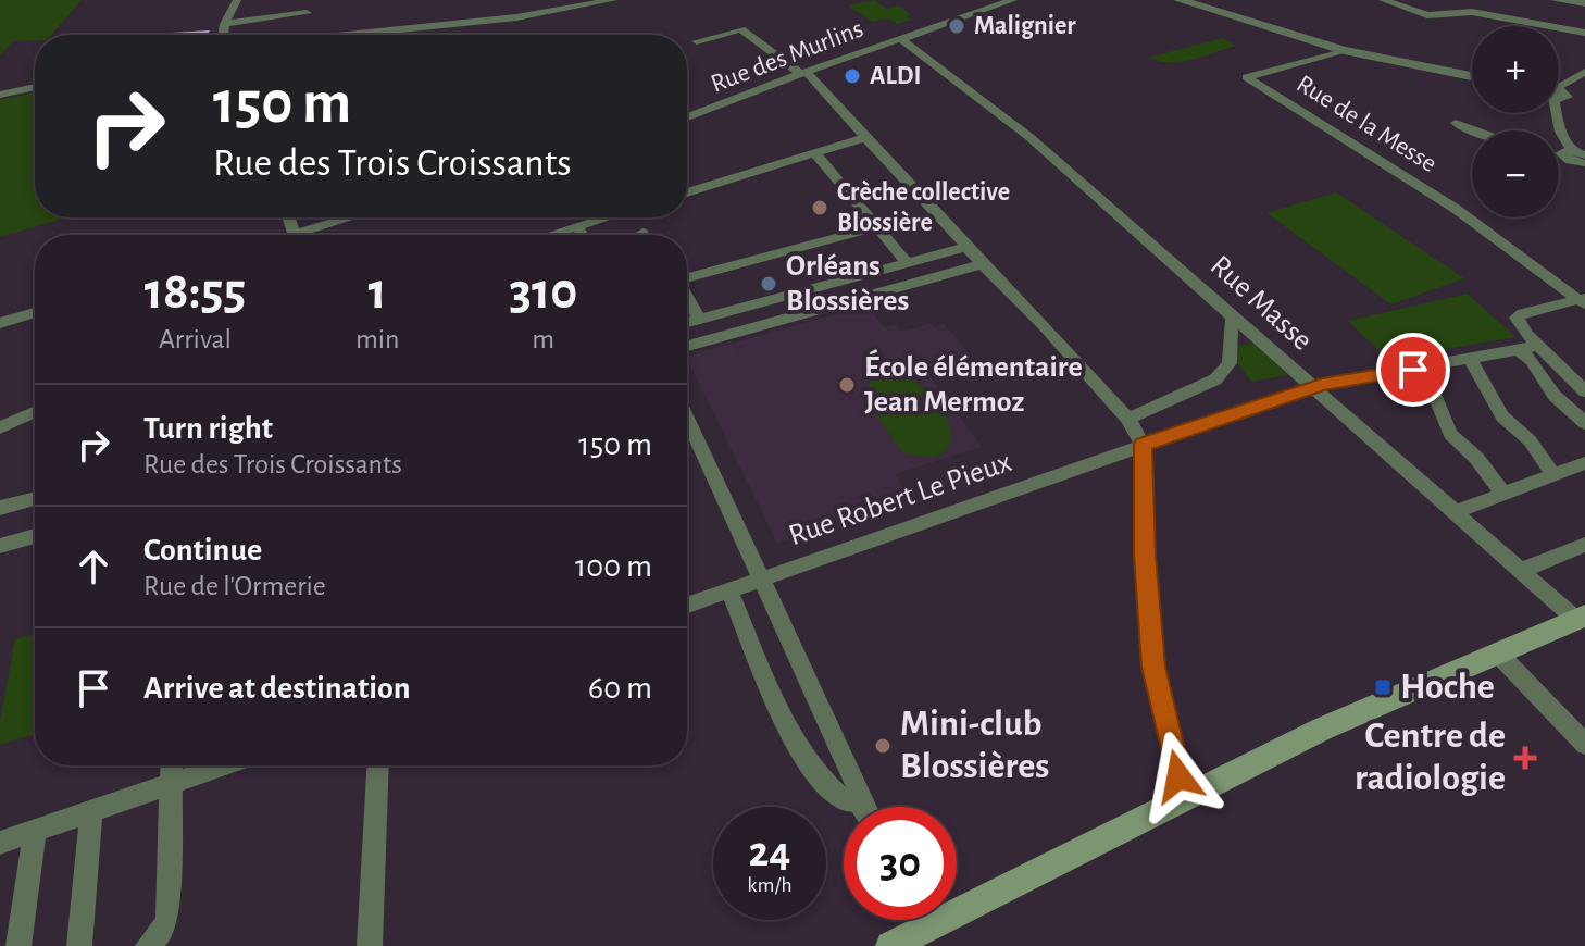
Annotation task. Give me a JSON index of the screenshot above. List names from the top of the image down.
{
  "streets": {
    "street": [
      "Rue des Murlins",
      "Rue de la Messe",
      "Rue Masse",
      "Rue Robert Le Pieux"
    ]
  },
  "crossings": [
    ["Rue des Murlins", "Rue Masse"],
    ["Rue Masse", "Rue Robert Le Pieux"]
  ],
  "places": {
    "other": [
      "Malignier",
      "ALDI",
      "Crèche collective Blossière",
      "Orléans Blossières",
      "École élémentaire Jean Mermoz",
      "Mini-club Blossières"
    ],
    "transit": ["Hoche"],
    "health": ["Centre de radiologie"]
  },
  "page": {
    "map_buttons": ["+", "−"],
    "turn": ["150 m", "Rue des Trois Croissants"],
    "eta": [
      "18:55",
      "Arrival",
      "1",
      "min",
      "310",
      "m"
    ],
    "list": [
      {
        "name": "Turn right",
        "note": "Rue des Trois Croissants",
        "value": "150 m"
      },
      {
        "name": "Continue",
        "note": "Rue de l'Ormerie",
        "value": "100 m"
      },
      {
        "name": "Arrive at destination",
        "value": "60 m"
      }
    ],
    "speed": "24 km/h",
    "limit": "30"
  }
}
